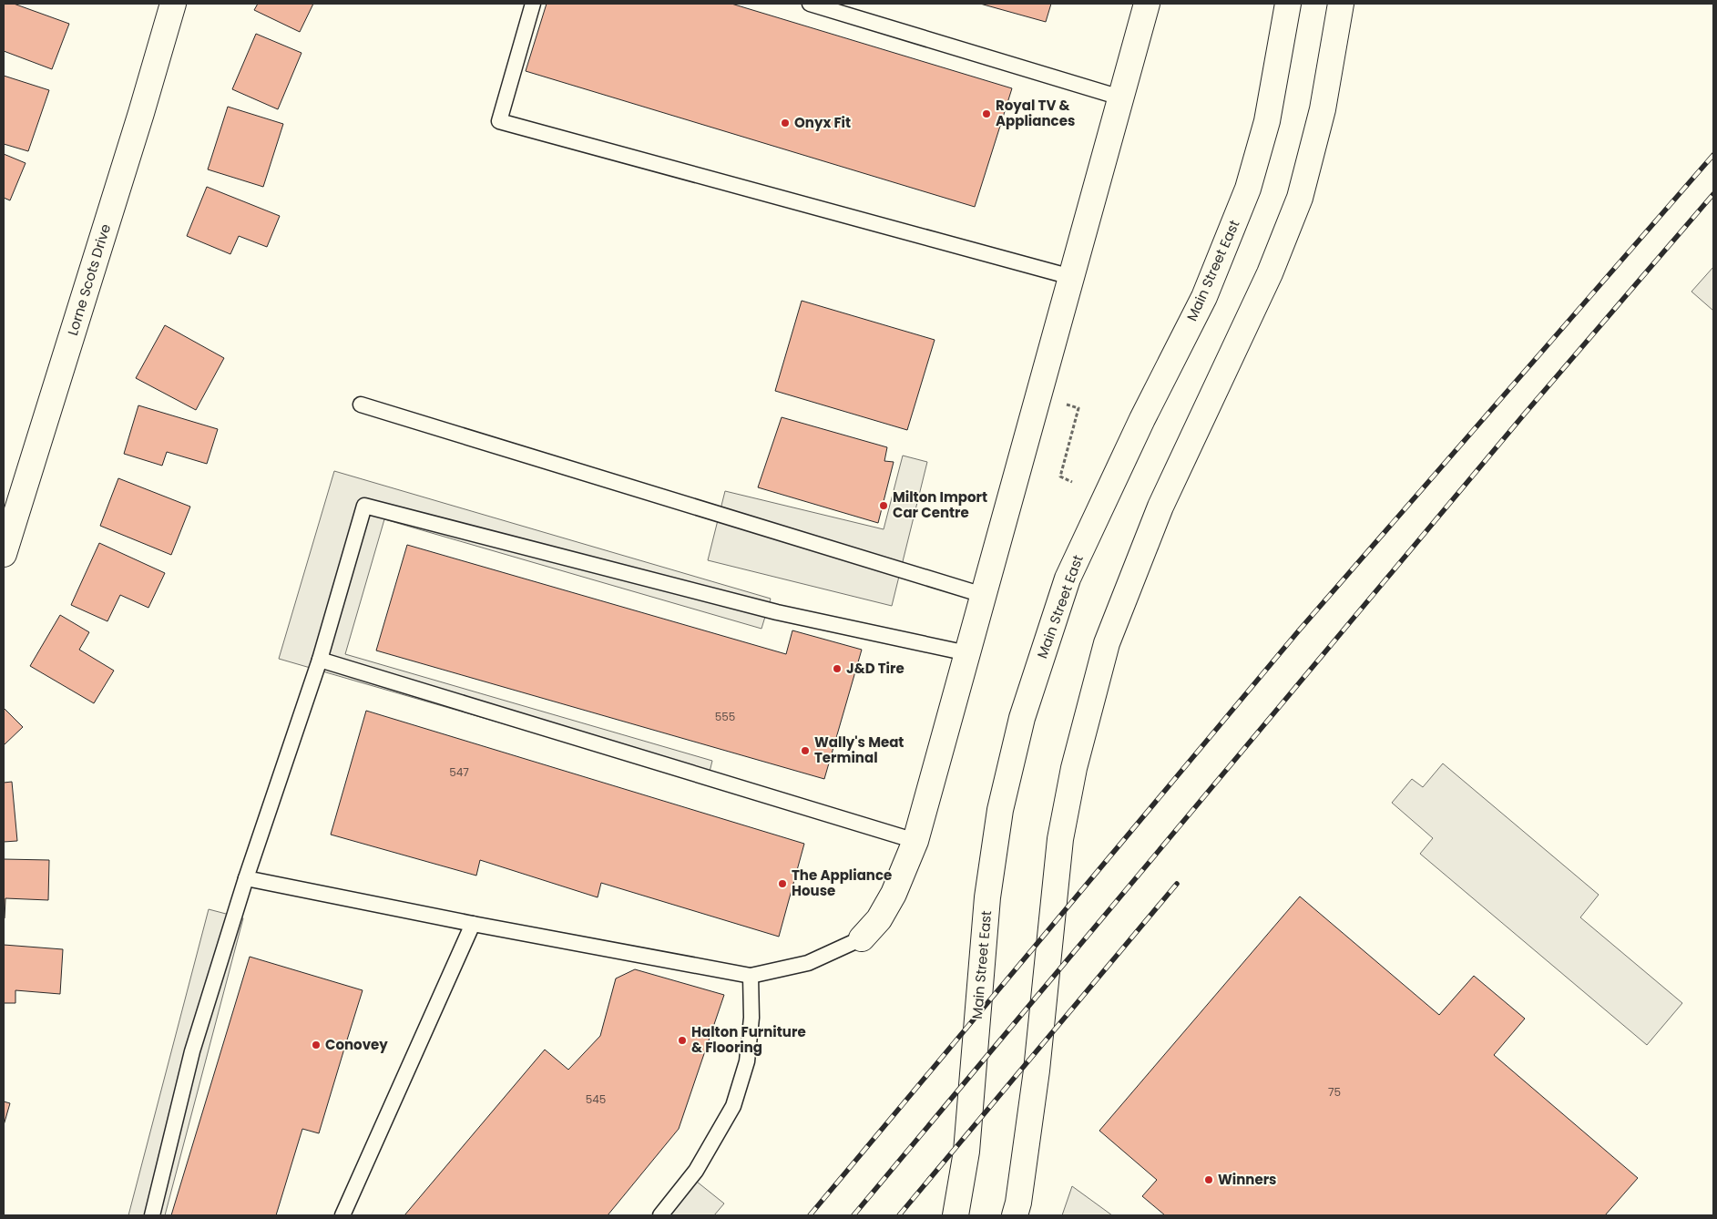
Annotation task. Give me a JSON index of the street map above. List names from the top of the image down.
{
  "streets": {
    "main road": ["Main Street East", "Lorne Scots Drive"]
  },
  "places": [
    "Royal TV & Appliances",
    "Onyx Fit",
    "Milton Import Car Centre",
    "J&D Tire",
    "Wally's Meat Terminal",
    "The Appliance House",
    "Halton Furniture & Flooring",
    "Conovey",
    "Winners"
  ],
  "house_numbers": [
    "555",
    "547",
    "75",
    "545"
  ]
}
